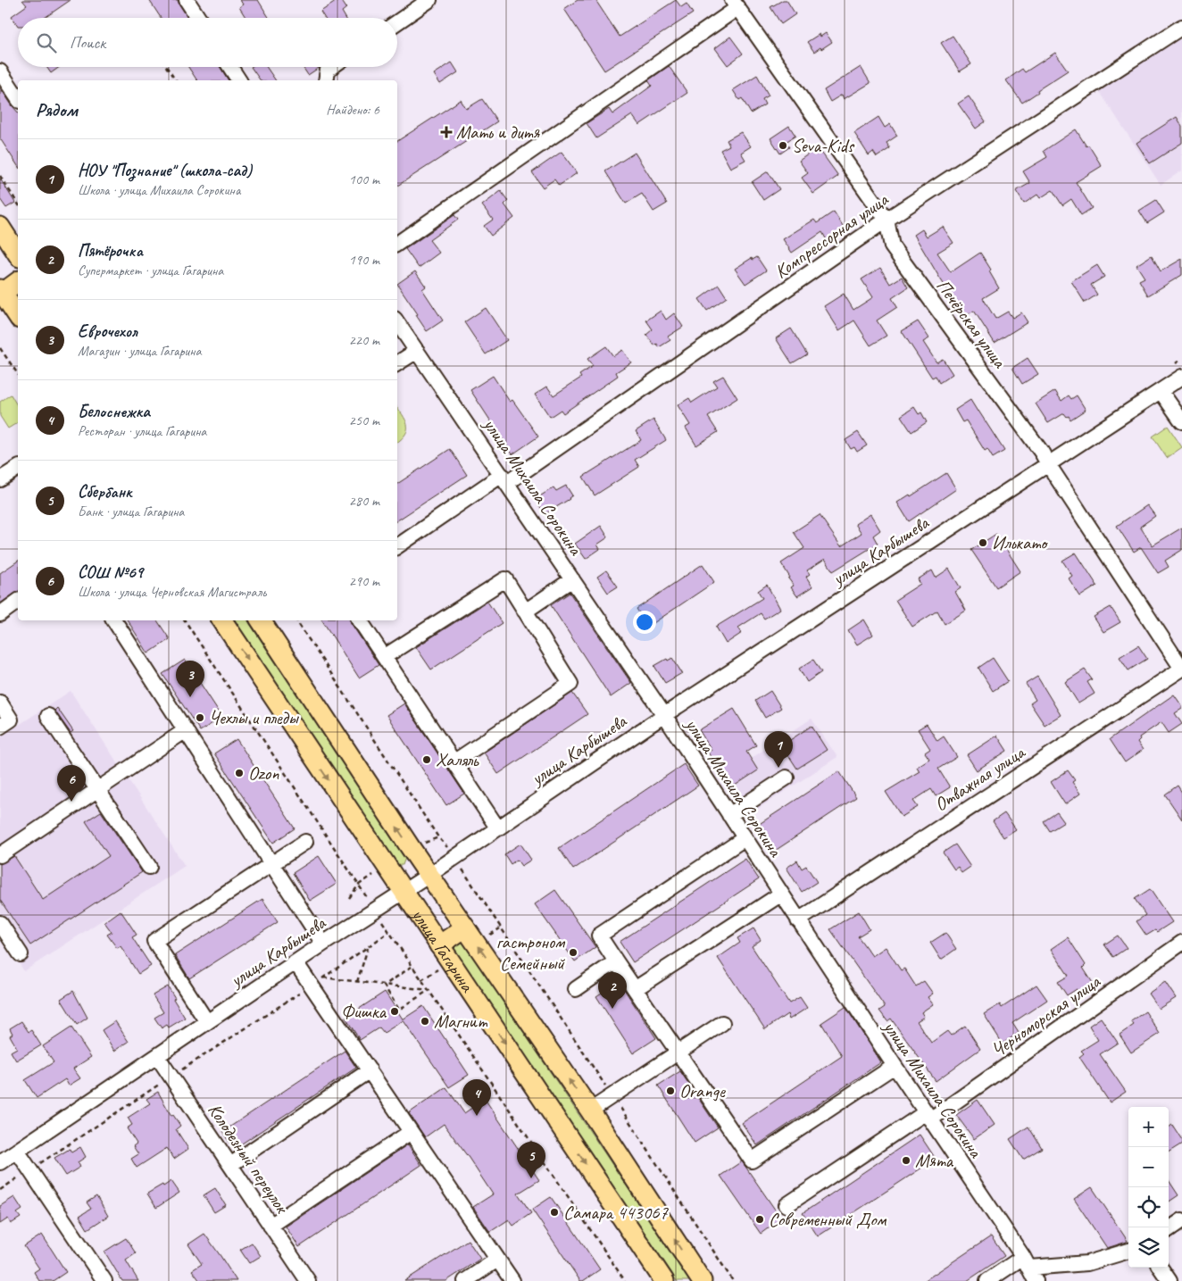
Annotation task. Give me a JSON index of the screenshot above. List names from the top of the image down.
{
  "streets": {
    "main road": ["улица Гагарина"],
    "street": [
      "Компрессорная улица",
      "Печёрская улица",
      "улица Михаила Сорокина",
      "улица Карбышева",
      "Отважная улица",
      "Черноморская улица",
      "Колодезный переулок"
    ]
  },
  "crossings": [
    ["Компрессорная улица", "Печёрская улица"],
    ["Компрессорная улица", "улица Михаила Сорокина"],
    ["Печёрская улица", "улица Карбышева"],
    ["Печёрская улица", "Отважная улица"],
    ["улица Михаила Сорокина", "улица Карбышева"],
    ["улица Михаила Сорокина", "Отважная улица"],
    ["улица Михаила Сорокина", "Черноморская улица"],
    ["улица Карбышева", "улица Гагарина"],
    ["улица Карбышева", "Колодезный переулок"]
  ],
  "places": {
    "health": ["Мать и дитя"],
    "other": [
      "Seva-Kids",
      "Илькато",
      "Чехлы и пледы",
      "Халяль",
      "Ozon",
      "гастроном Семейный",
      "Фишка",
      "Магнит",
      "Orange",
      "Мята",
      "Самара 443067",
      "Современный Дом"
    ]
  },
  "page": {
    "search": "Поиск",
    "heading": ["Рядом", "Найдено: 6"],
    "list": [
      {
        "mark": "1",
        "name": "НОУ \"Познание\" (школа-сад)",
        "note": "Школа · улица Михаила Сорокина",
        "value": "100 m"
      },
      {
        "mark": "2",
        "name": "Пятёрочка",
        "note": "Супермаркет · улица Гагарина",
        "value": "190 m"
      },
      {
        "mark": "3",
        "name": "Еврочехол",
        "note": "Магазин · улица Гагарина",
        "value": "220 m"
      },
      {
        "mark": "4",
        "name": "Белоснежка",
        "note": "Ресторан · улица Гагарина",
        "value": "250 m"
      },
      {
        "mark": "5",
        "name": "Сбербанк",
        "note": "Банк · улица Гагарина",
        "value": "280 m"
      },
      {
        "mark": "6",
        "name": "СОШ №69",
        "note": "Школа · улица Черновская Магистраль",
        "value": "290 m"
      }
    ],
    "pins": [
      "3",
      "1",
      "6",
      "2",
      "4",
      "5"
    ],
    "map_buttons": ["+", "−"]
  }
}
